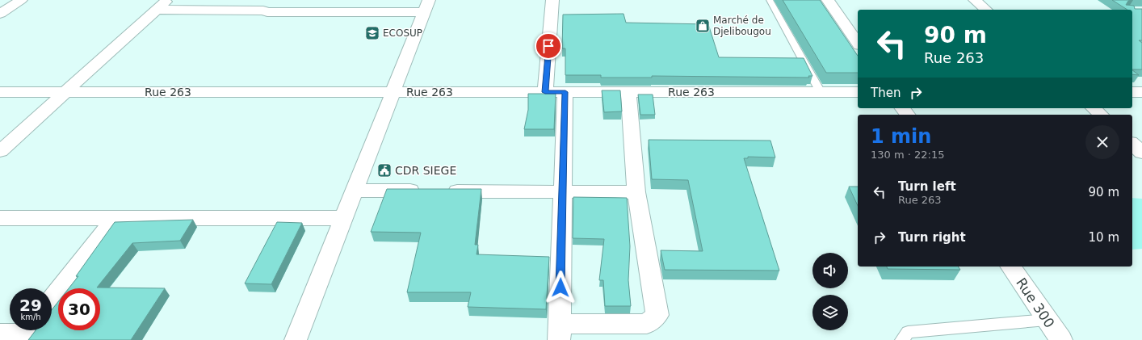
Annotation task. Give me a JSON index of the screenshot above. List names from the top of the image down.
{
  "streets": {
    "street": ["Rue 263", "Rue 300"]
  },
  "places": {
    "shop": ["Marché de Djelibougou"],
    "school or university": ["ECOSUP"],
    "public building": ["CDR SIEGE"]
  },
  "page": {
    "turn": ["90 m", "Rue 263"],
    "then": "Then",
    "heading": ["1 min", "130 m · 22:15"],
    "list": [
      {
        "name": "Turn left",
        "note": "Rue 263",
        "value": "90 m"
      },
      {
        "name": "Turn right",
        "value": "10 m"
      }
    ],
    "speed": "29 km/h",
    "limit": "30"
  }
}
